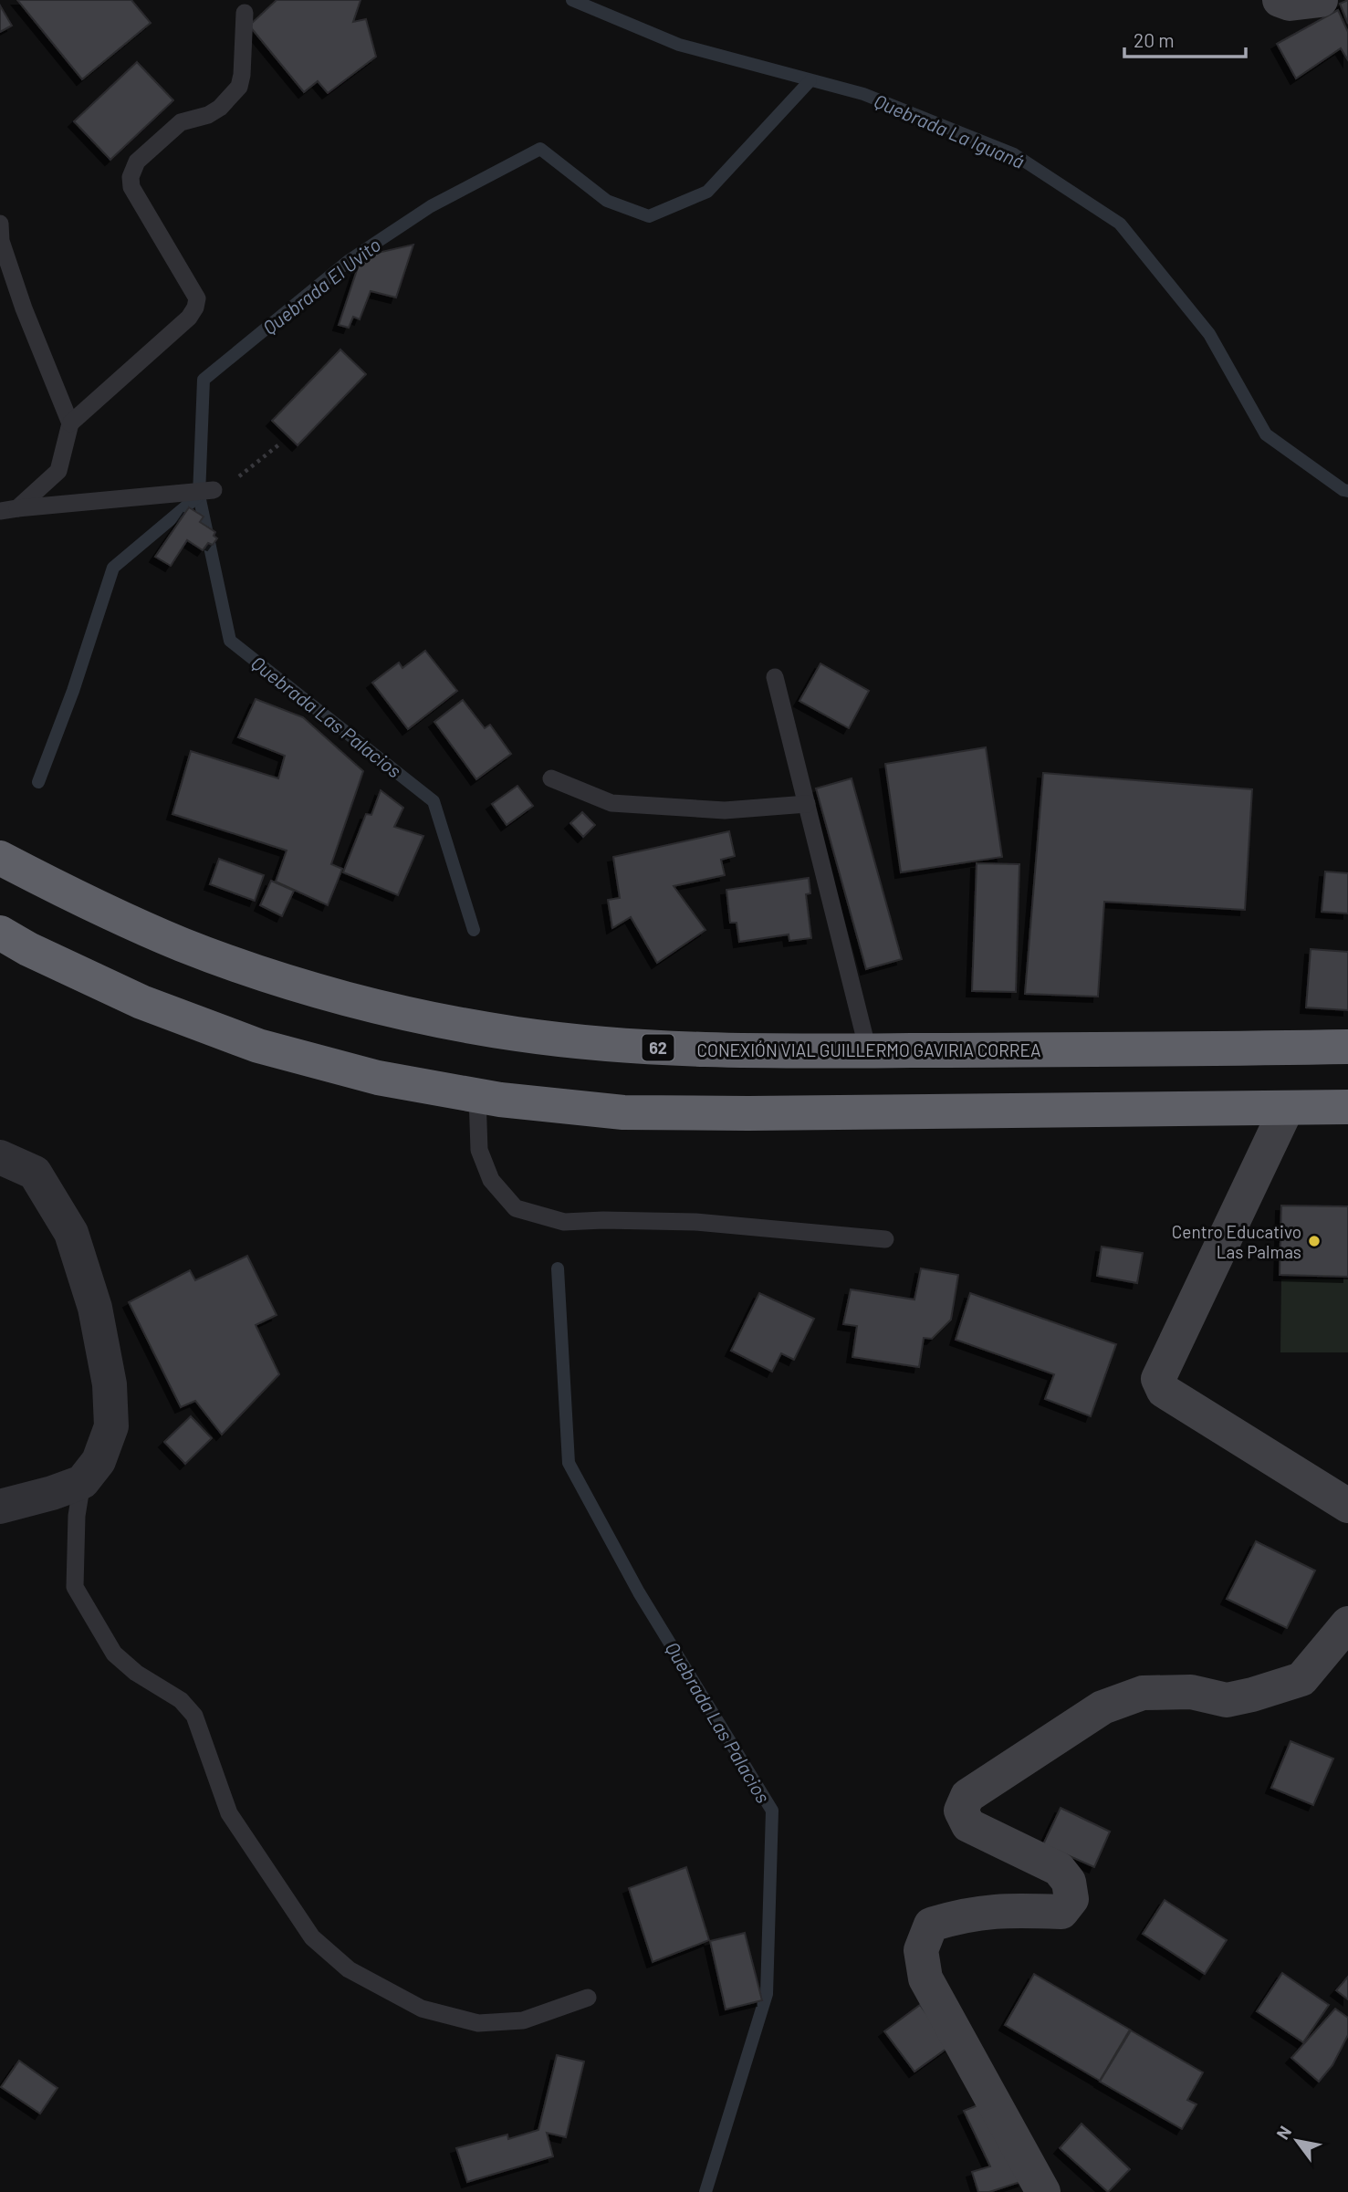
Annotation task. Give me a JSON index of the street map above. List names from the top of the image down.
{
  "streets": {
    "highway": ["62", "CONEXIÓN VIAL GUILLERMO GAVIRIA CORREA"]
  },
  "water": ["Quebrada La Iguaná", "Quebrada El Uvito", "Quebrada Las Palacios"],
  "places": ["Centro Educativo Las Palmas"],
  "scale_bar": "20 m",
  "north": "top left"
}
